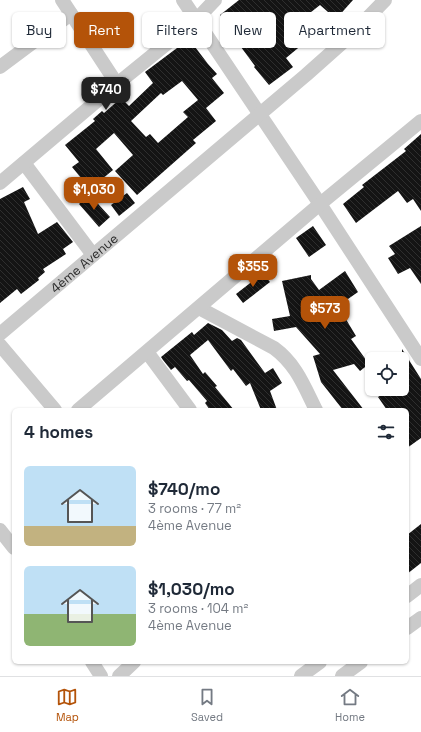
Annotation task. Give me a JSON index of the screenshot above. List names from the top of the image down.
{
  "streets": {
    "street": ["4ème Avenue"]
  },
  "page": {
    "chip": [
      "Buy",
      "Rent",
      "Filters",
      "New",
      "Apartment"
    ],
    "price": [
      "$740",
      "$1,030",
      "$355",
      "$573"
    ],
    "heading": "4 homes",
    "list": [
      {
        "name": "$740/mo",
        "note": "3 rooms · 77 m² · 4ème Avenue"
      },
      {
        "name": "$1,030/mo",
        "note": "3 rooms · 104 m² · 4ème Avenue"
      }
    ],
    "tabs": ["Map", "Saved", "Home"]
  }
}
